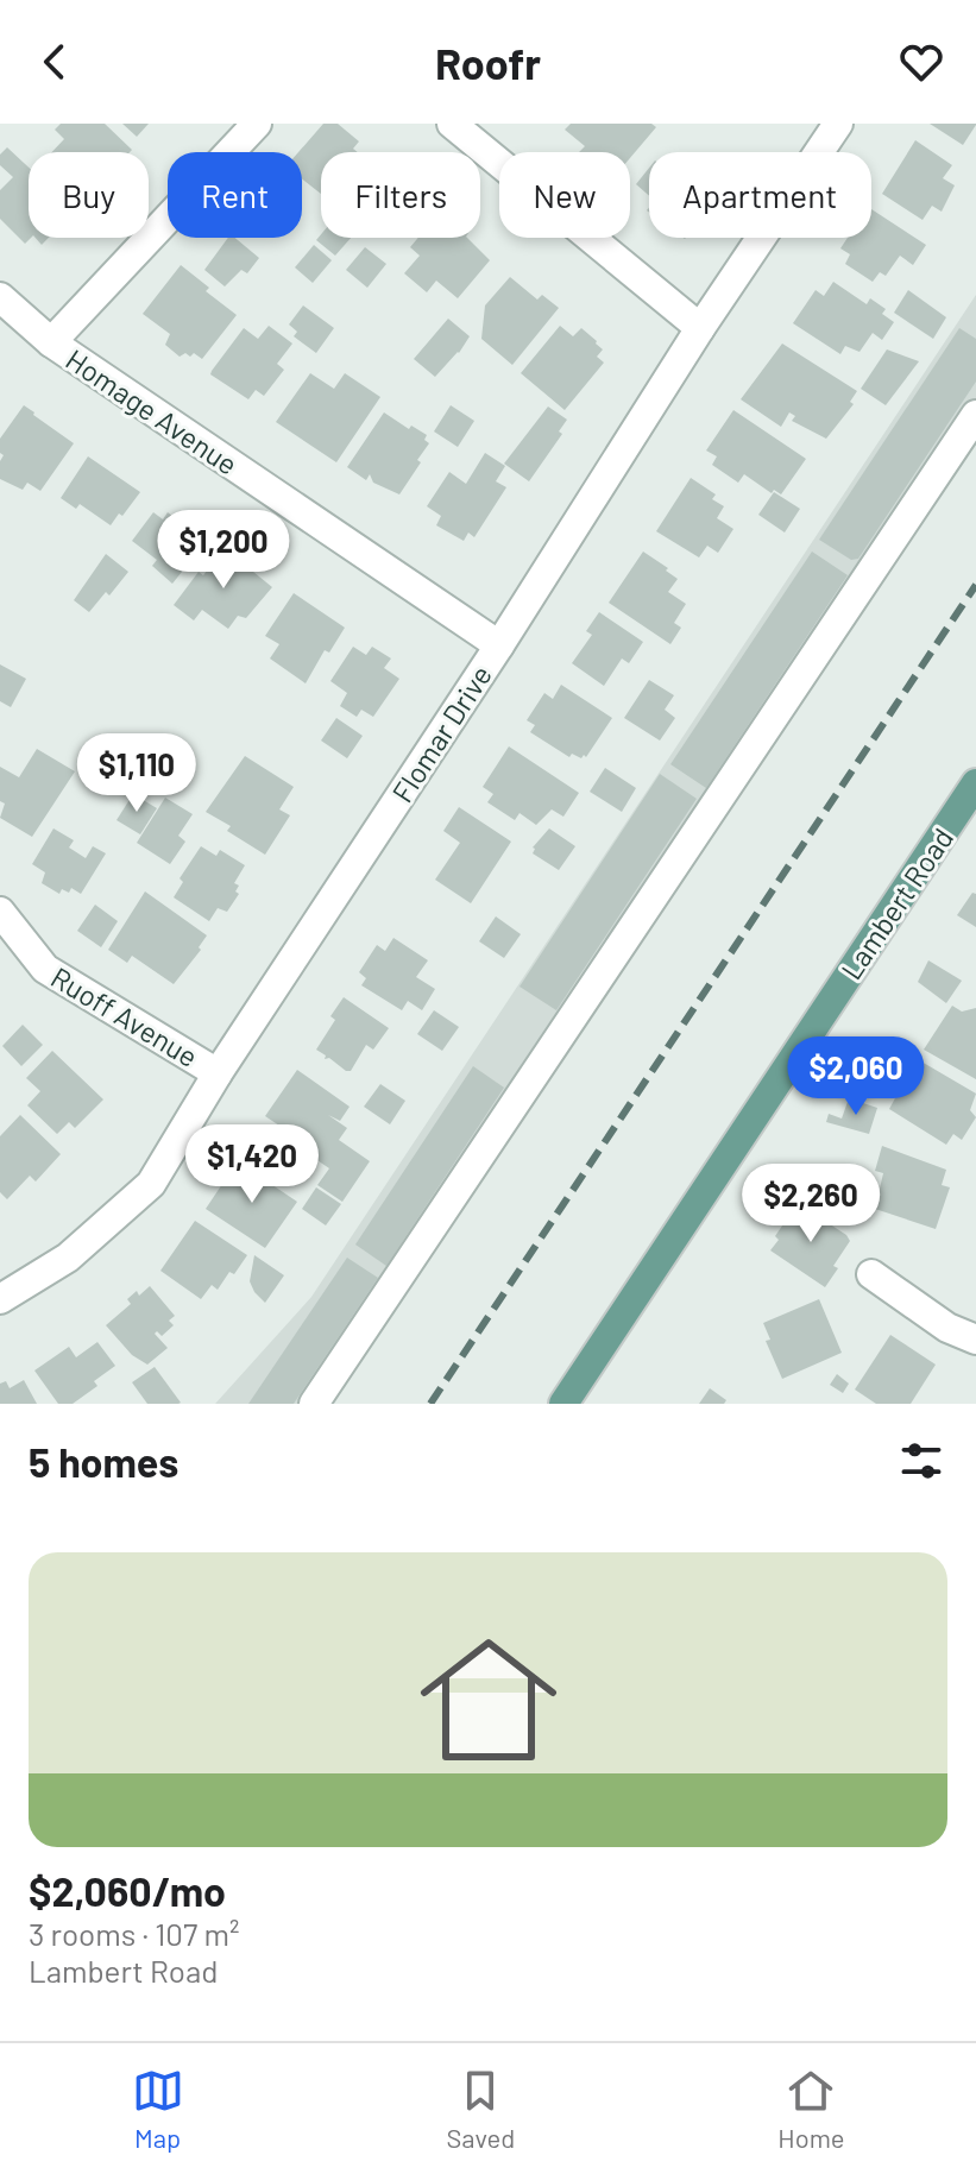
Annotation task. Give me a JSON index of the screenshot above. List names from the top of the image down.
{
  "streets": {
    "main road": ["Lambert Road"],
    "street": ["Homage Avenue", "Flomar Drive", "Ruoff Avenue"]
  },
  "crossings": [
    ["Homage Avenue", "Flomar Drive"],
    ["Flomar Drive", "Ruoff Avenue"]
  ],
  "page": {
    "header": "Roofr",
    "chip": [
      "Buy",
      "Rent",
      "Filters",
      "New",
      "Apartment"
    ],
    "price": [
      "$1,200",
      "$1,110",
      "$2,060",
      "$1,420",
      "$2,260"
    ],
    "heading": "5 homes",
    "list": [
      {
        "name": "$2,060/mo",
        "note": "3 rooms · 107 m² · Lambert Road"
      }
    ],
    "tabs": ["Map", "Saved", "Home"]
  }
}
